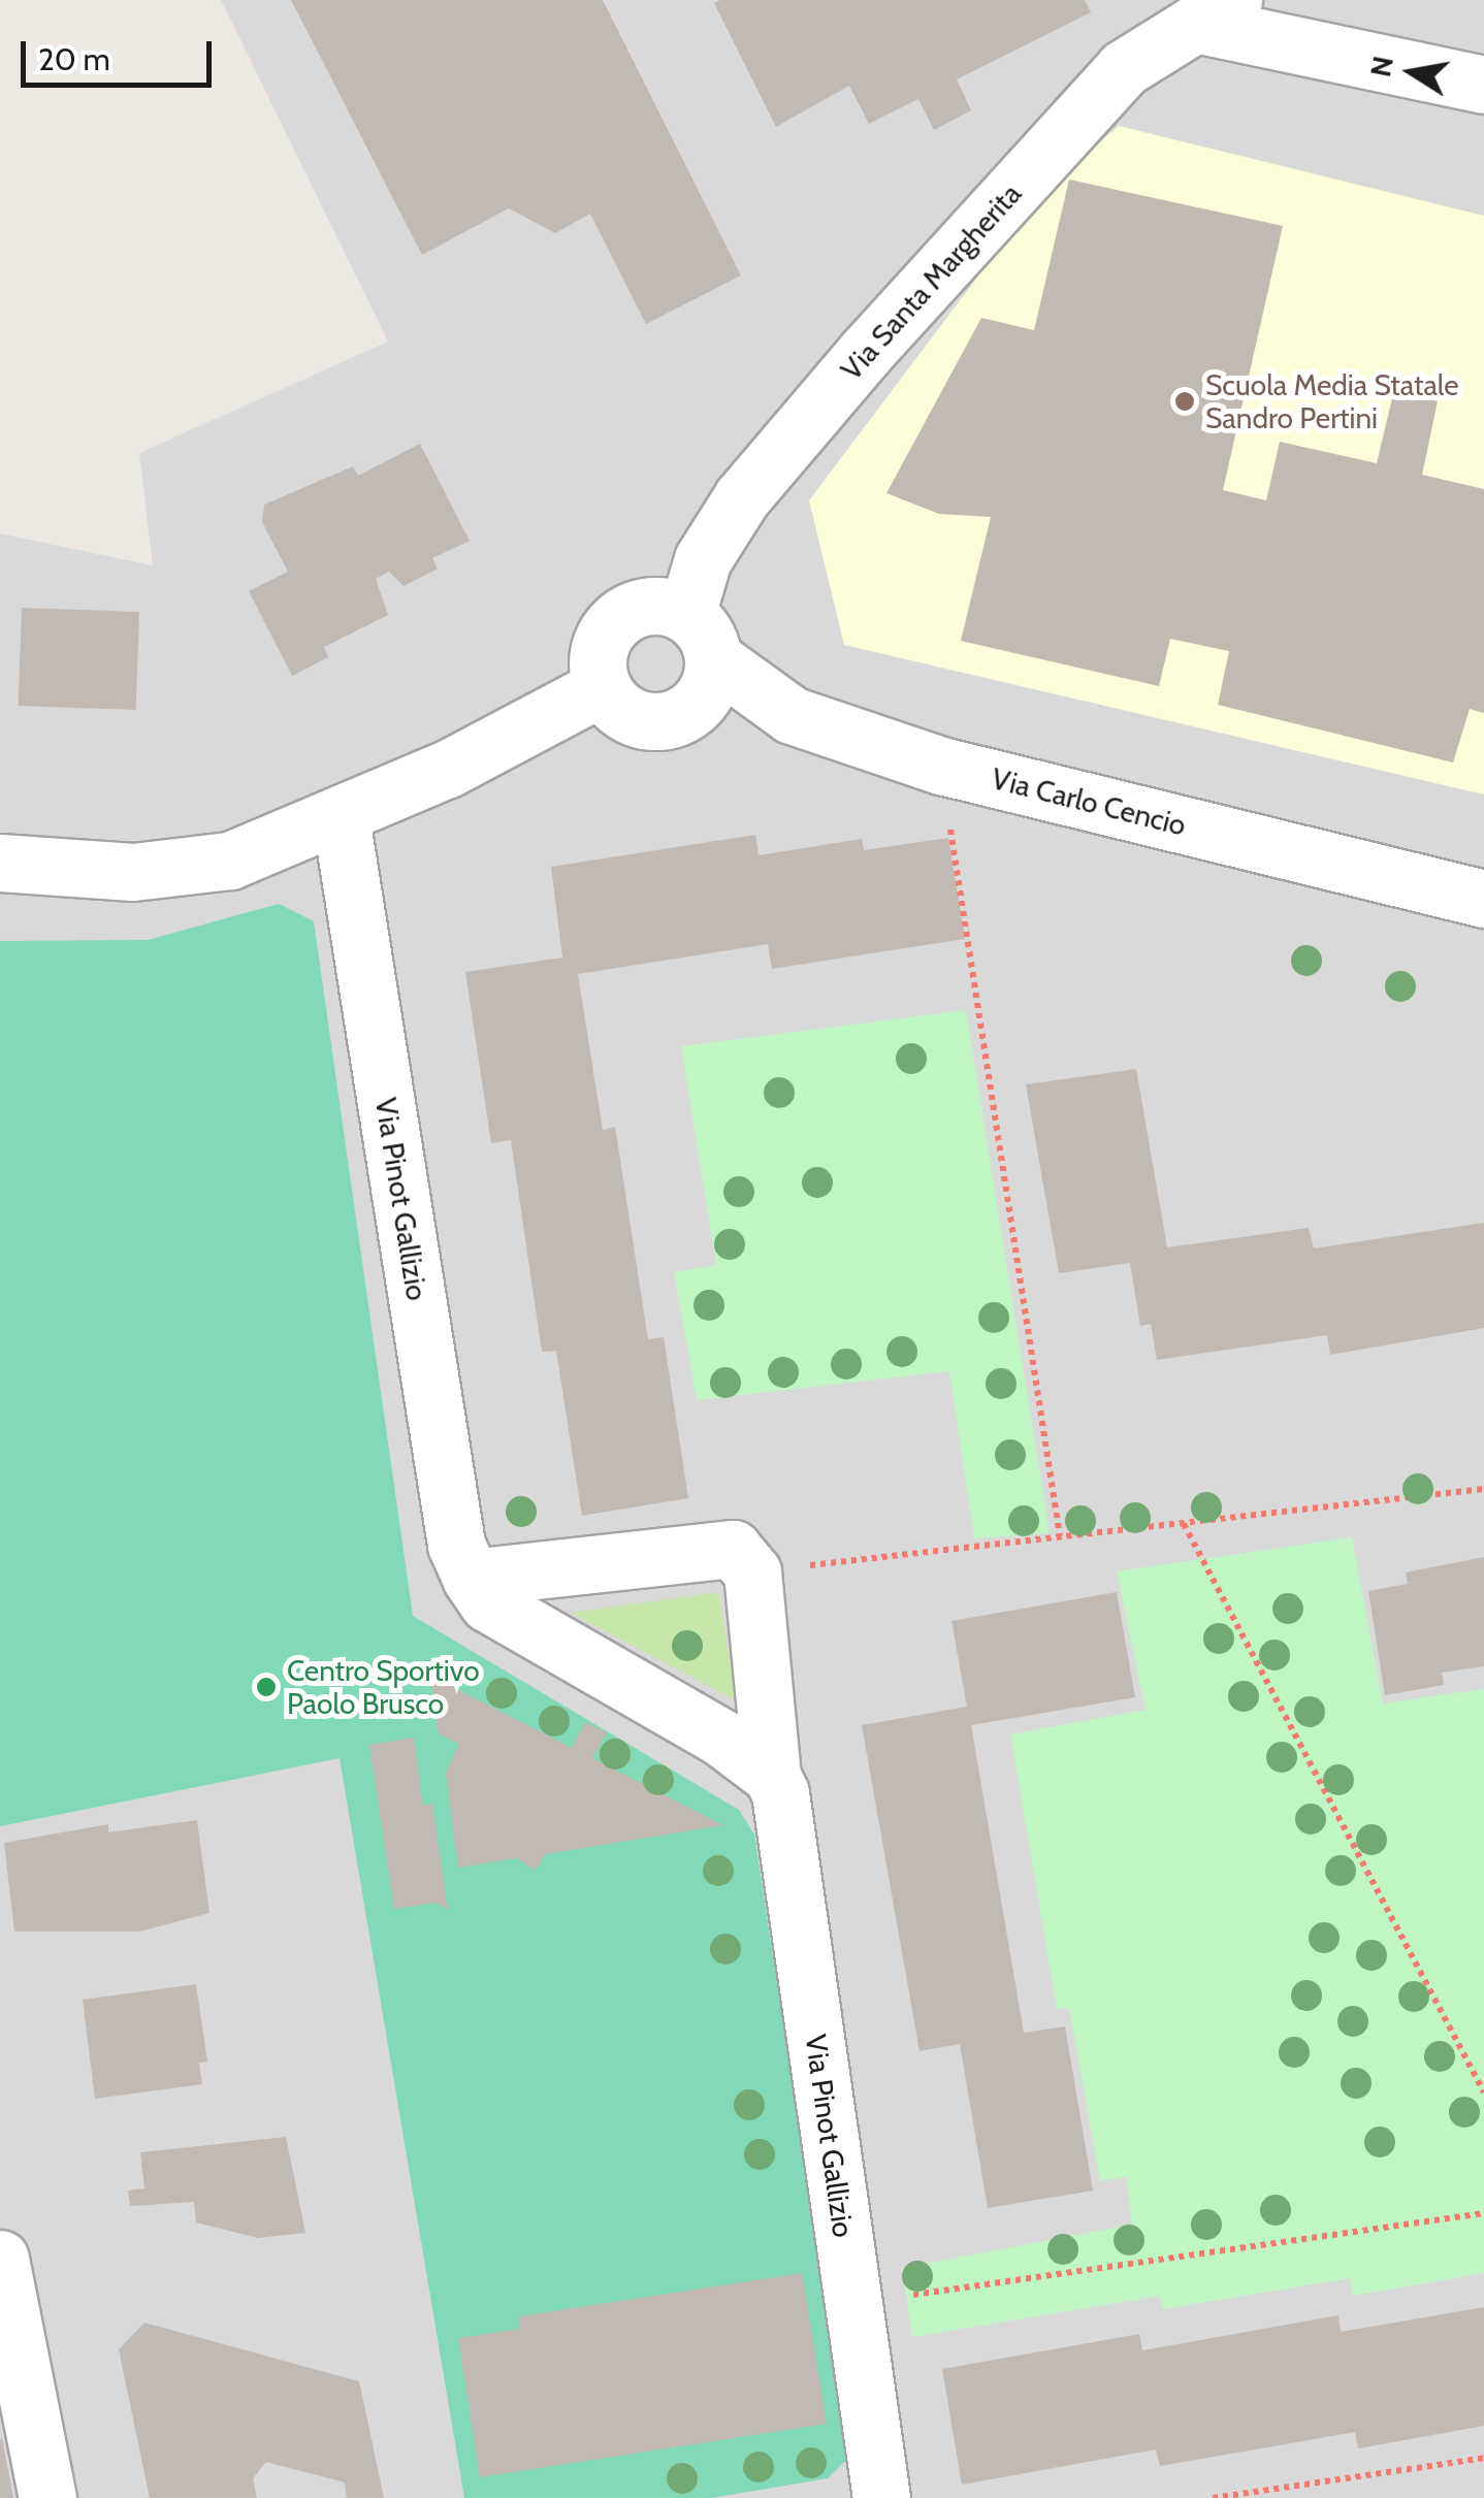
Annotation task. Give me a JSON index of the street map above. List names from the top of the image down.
{
  "streets": {
    "street": ["Via Santa Margherita", "Via Carlo Cencio", "Via Pinot Gallizio"]
  },
  "crossings": [
    ["Via Santa Margherita", "Via Carlo Cencio"]
  ],
  "places": ["Scuola Media Statale Sandro Pertini", "Centro Sportivo Paolo Brusco"],
  "scale_bar": "20 m",
  "north": "left"
}
